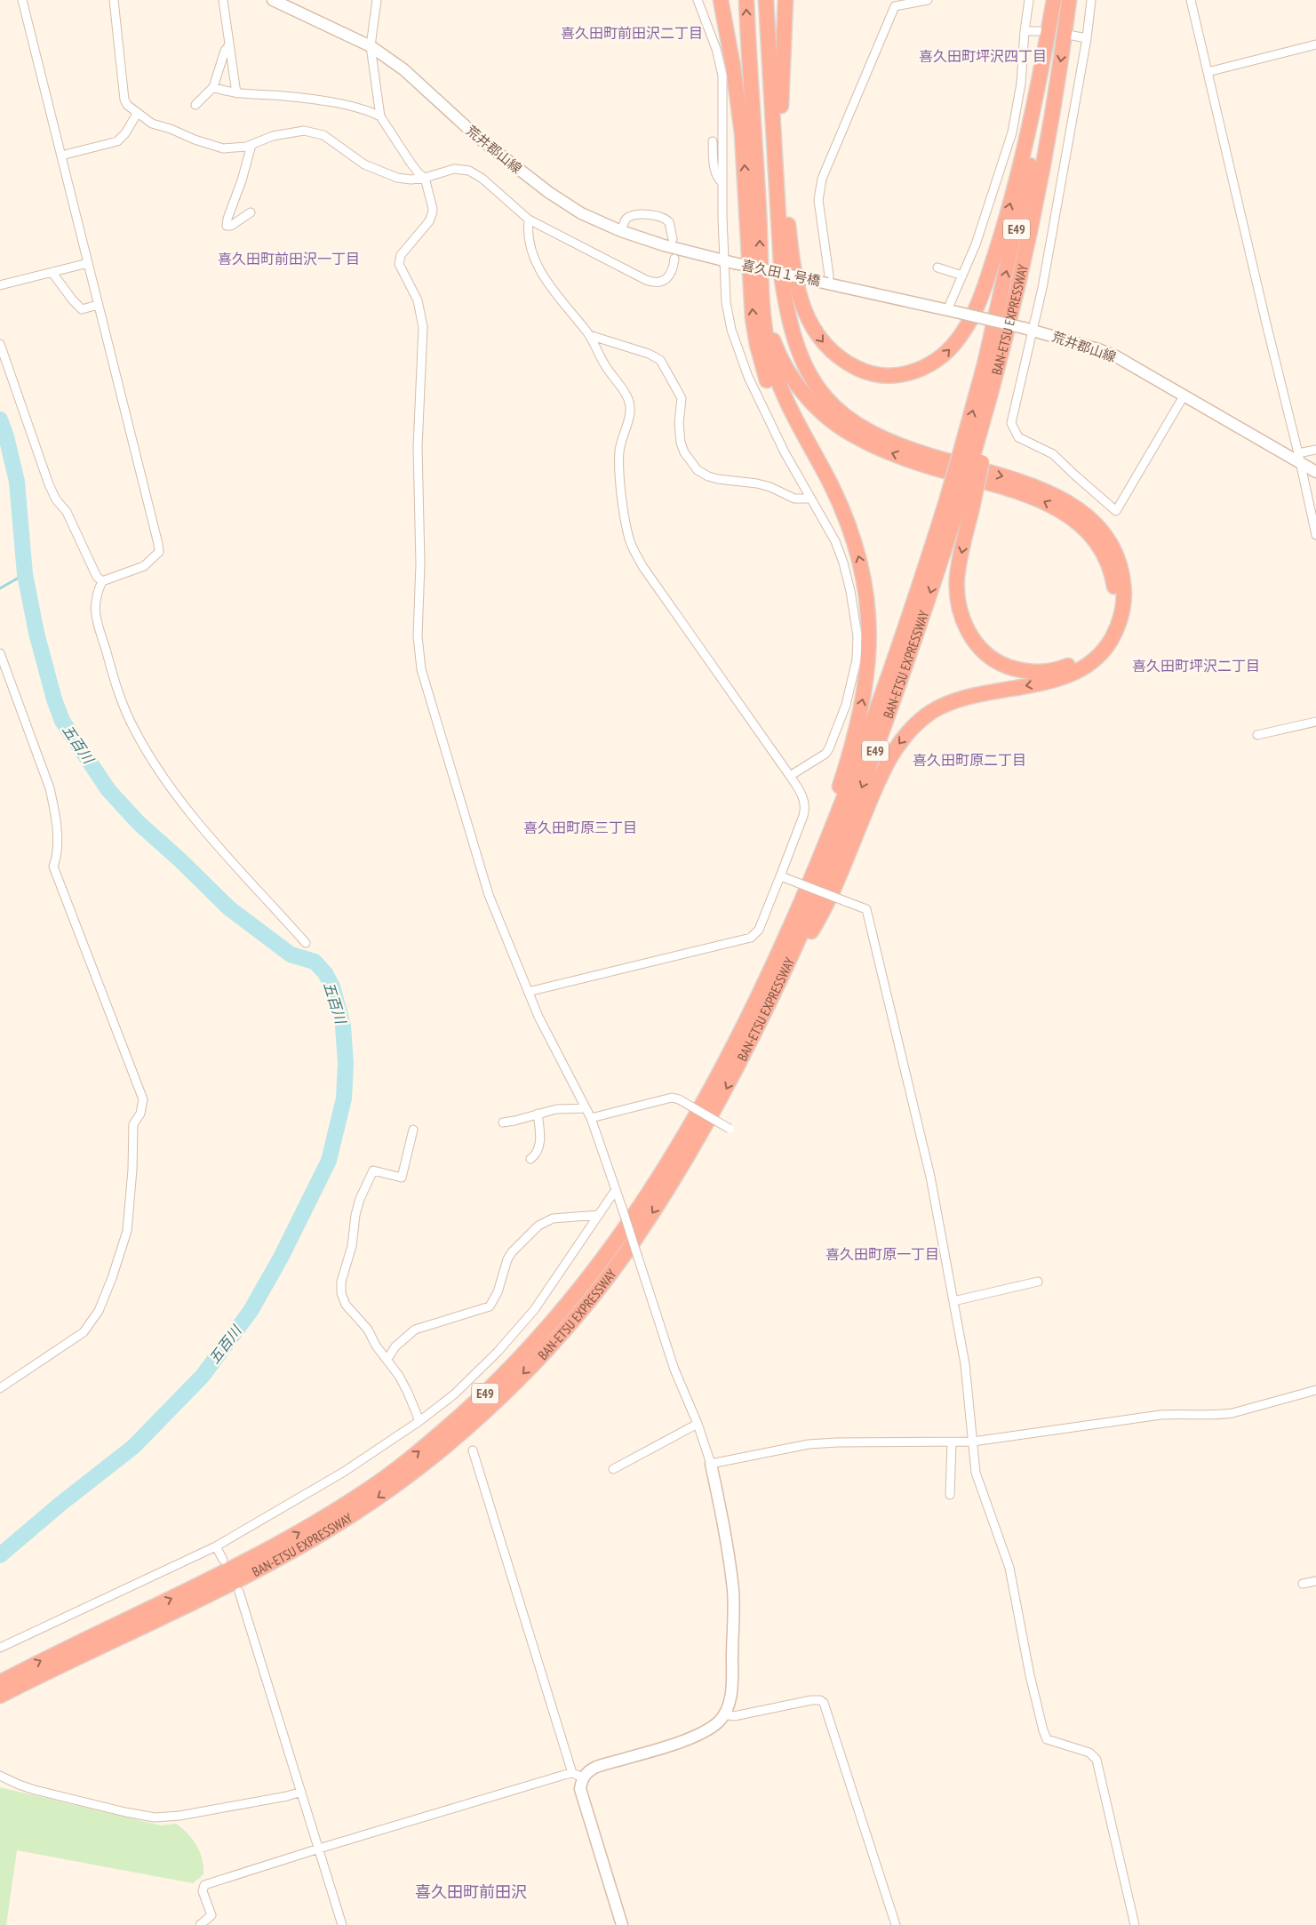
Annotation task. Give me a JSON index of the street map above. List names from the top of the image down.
{
  "streets": {
    "highway": ["E49", "BAN-ETSU EXPRESSWAY"],
    "main road": ["荒井郡山線", "喜久田１号橋"]
  },
  "crossings": [
    ["荒井郡山線", "喜久田１号橋"]
  ],
  "districts": [
    "喜久田町前田沢二丁目",
    "喜久田町坪沢四丁目",
    "喜久田町前田沢一丁目",
    "喜久田町坪沢二丁目",
    "喜久田町原二丁目",
    "喜久田町原三丁目",
    "喜久田町原一丁目",
    "喜久田町前田沢"
  ],
  "water": ["五百川"]
}
